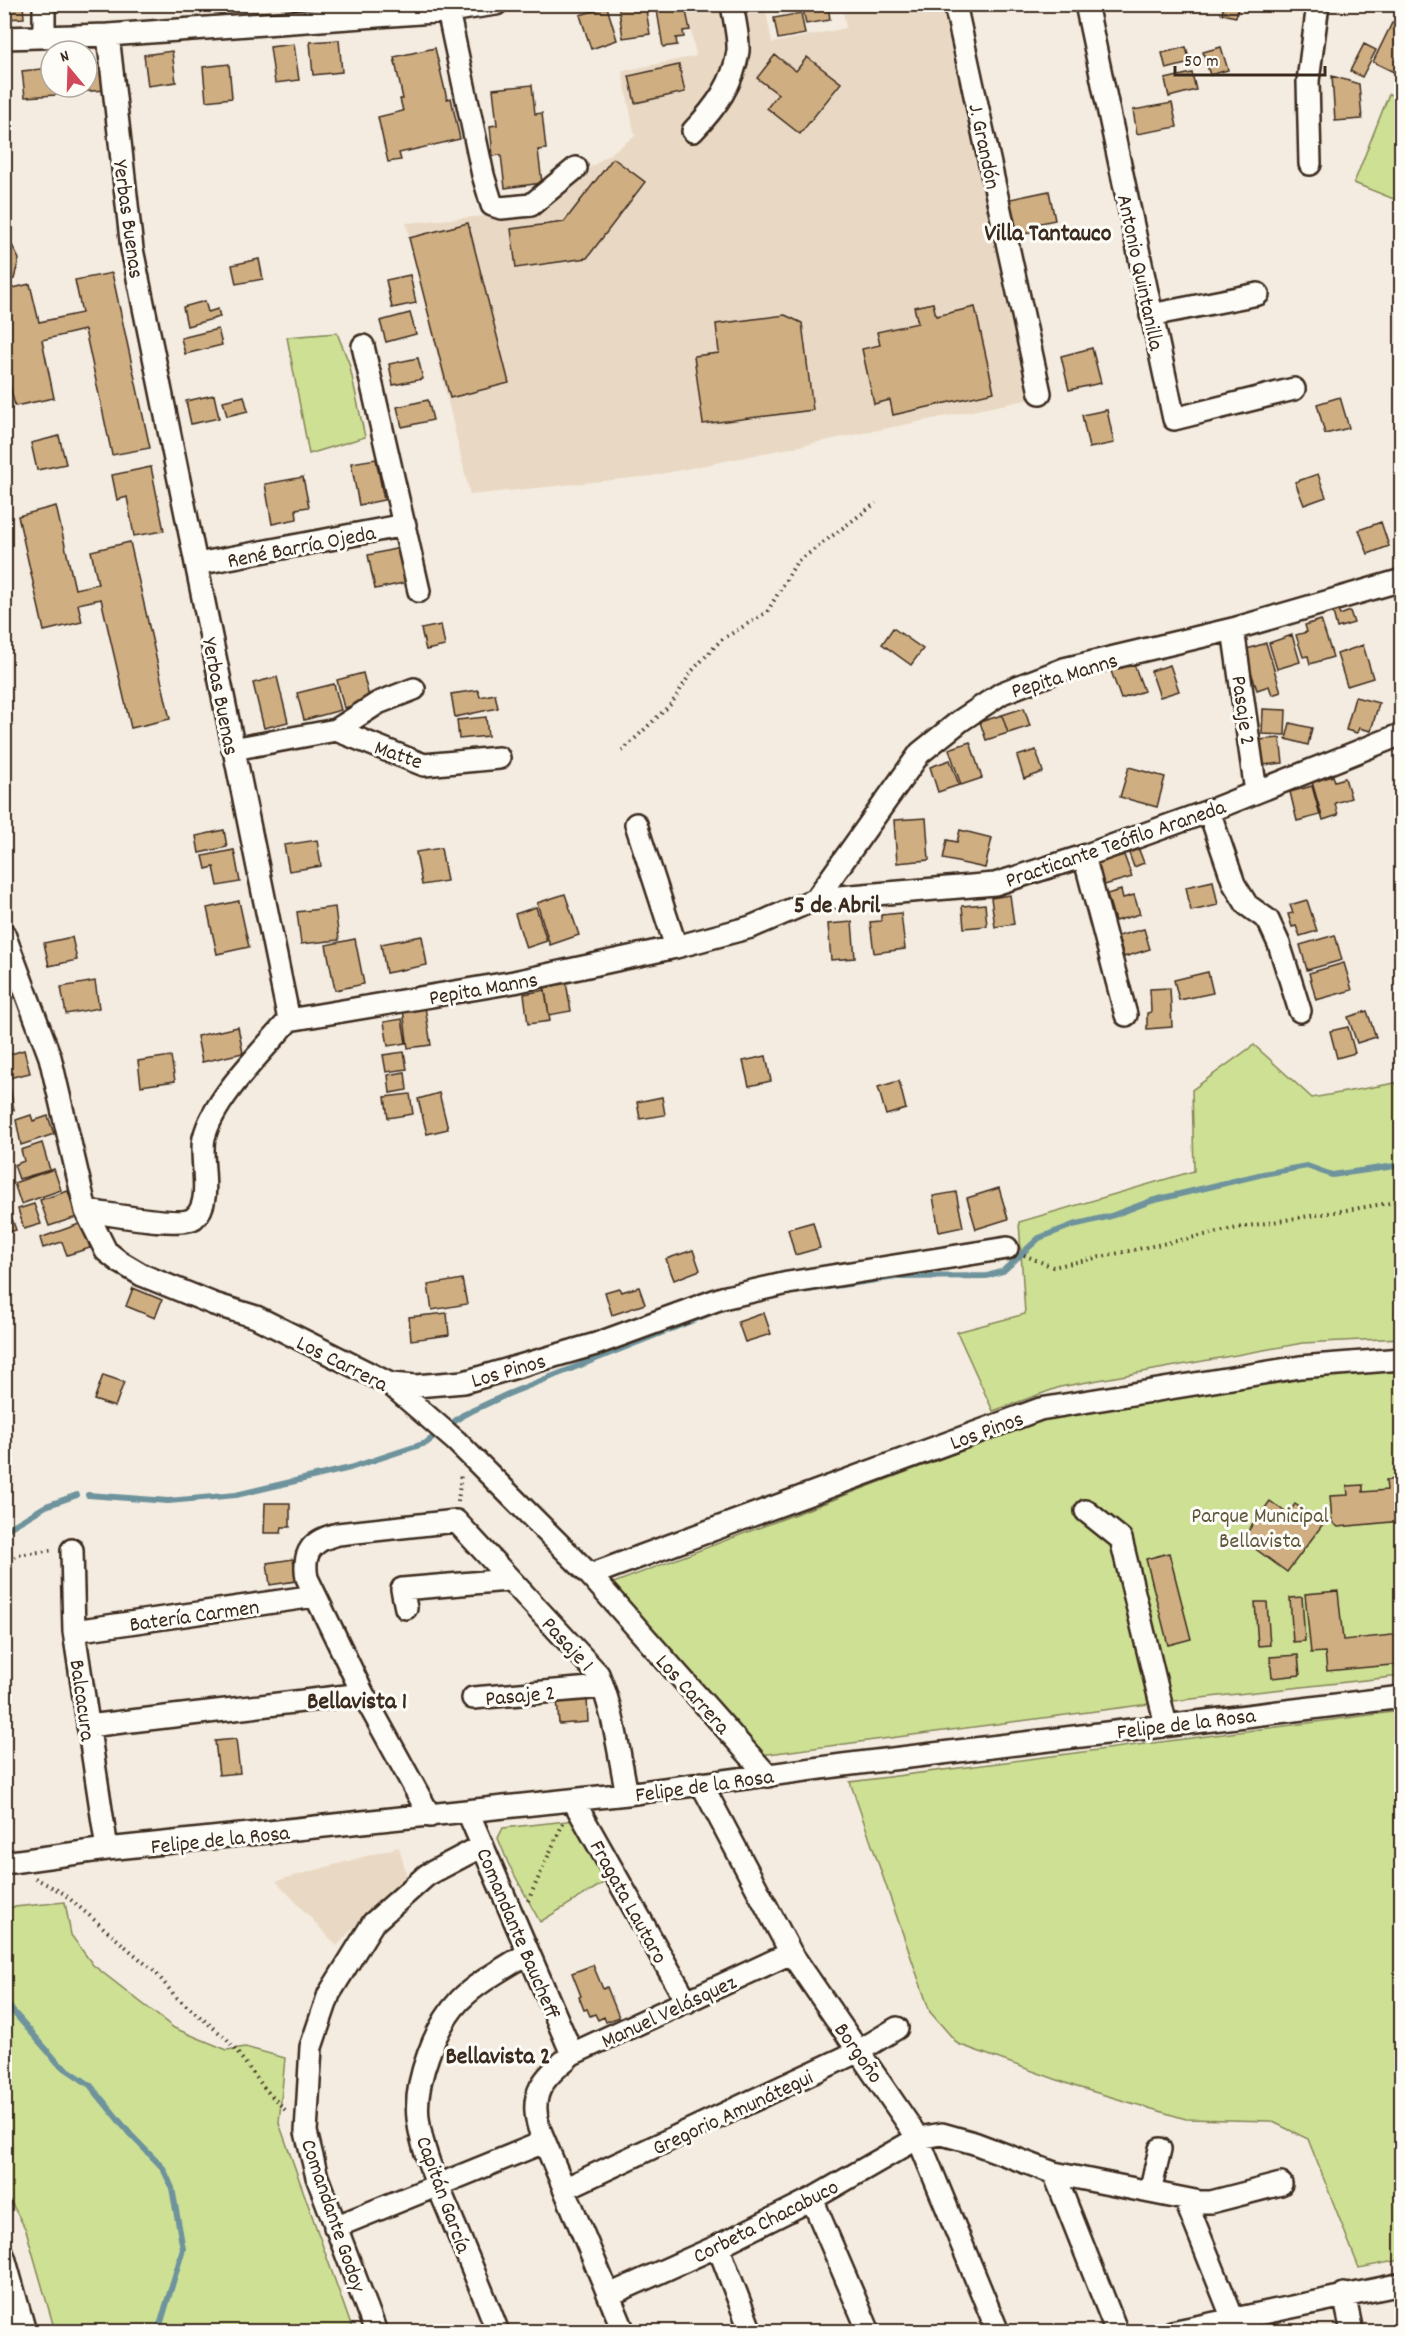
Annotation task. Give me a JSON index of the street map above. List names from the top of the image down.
{
  "streets": {
    "street": [
      "J. Grandón",
      "Yerbas Buenas",
      "Antonio Quintanilla",
      "René Barría Ojeda",
      "Pepita Manns",
      "Pasaje 2",
      "Matte",
      "Practicante Teófilo Araneda",
      "Los Carrera",
      "Los Pinos",
      "Batería Carmen",
      "Pasaje 1",
      "Balcacura",
      "Felipe de la Rosa",
      "Fragata Lautaro",
      "Comandante Baucheff",
      "Manuel Velásquez",
      "Borgoño",
      "Gregorio Amunátegui",
      "Capitán García",
      "Comandante Godoy",
      "Corbeta Chacabuco"
    ]
  },
  "crossings": [
    ["Yerbas Buenas", "René Barría Ojeda"],
    ["Yerbas Buenas", "Pepita Manns"],
    ["Yerbas Buenas", "Matte"],
    ["Pepita Manns", "Pasaje 2"],
    ["Pepita Manns", "Practicante Teófilo Araneda"],
    ["Pasaje 2", "Practicante Teófilo Araneda"],
    ["Pasaje 2", "Pasaje 1"],
    ["Los Carrera", "Los Pinos"],
    ["Los Carrera", "Felipe de la Rosa"],
    ["Batería Carmen", "Balcacura"],
    ["Pasaje 1", "Felipe de la Rosa"],
    ["Balcacura", "Felipe de la Rosa"],
    ["Felipe de la Rosa", "Fragata Lautaro"],
    ["Felipe de la Rosa", "Comandante Baucheff"],
    ["Felipe de la Rosa", "Borgoño"],
    ["Fragata Lautaro", "Manuel Velásquez"],
    ["Comandante Baucheff", "Manuel Velásquez"],
    ["Comandante Baucheff", "Capitán García"],
    ["Comandante Baucheff", "Comandante Godoy"],
    ["Manuel Velásquez", "Borgoño"],
    ["Manuel Velásquez", "Gregorio Amunátegui"],
    ["Manuel Velásquez", "Corbeta Chacabuco"],
    ["Borgoño", "Gregorio Amunátegui"],
    ["Borgoño", "Corbeta Chacabuco"]
  ],
  "districts": [
    "Villa Tantauco",
    "5 de Abril",
    "Bellavista 1",
    "Bellavista 2"
  ],
  "parks": ["Parque Municipal Bellavista"],
  "scale_bar": "50 m",
  "north": "top"
}
